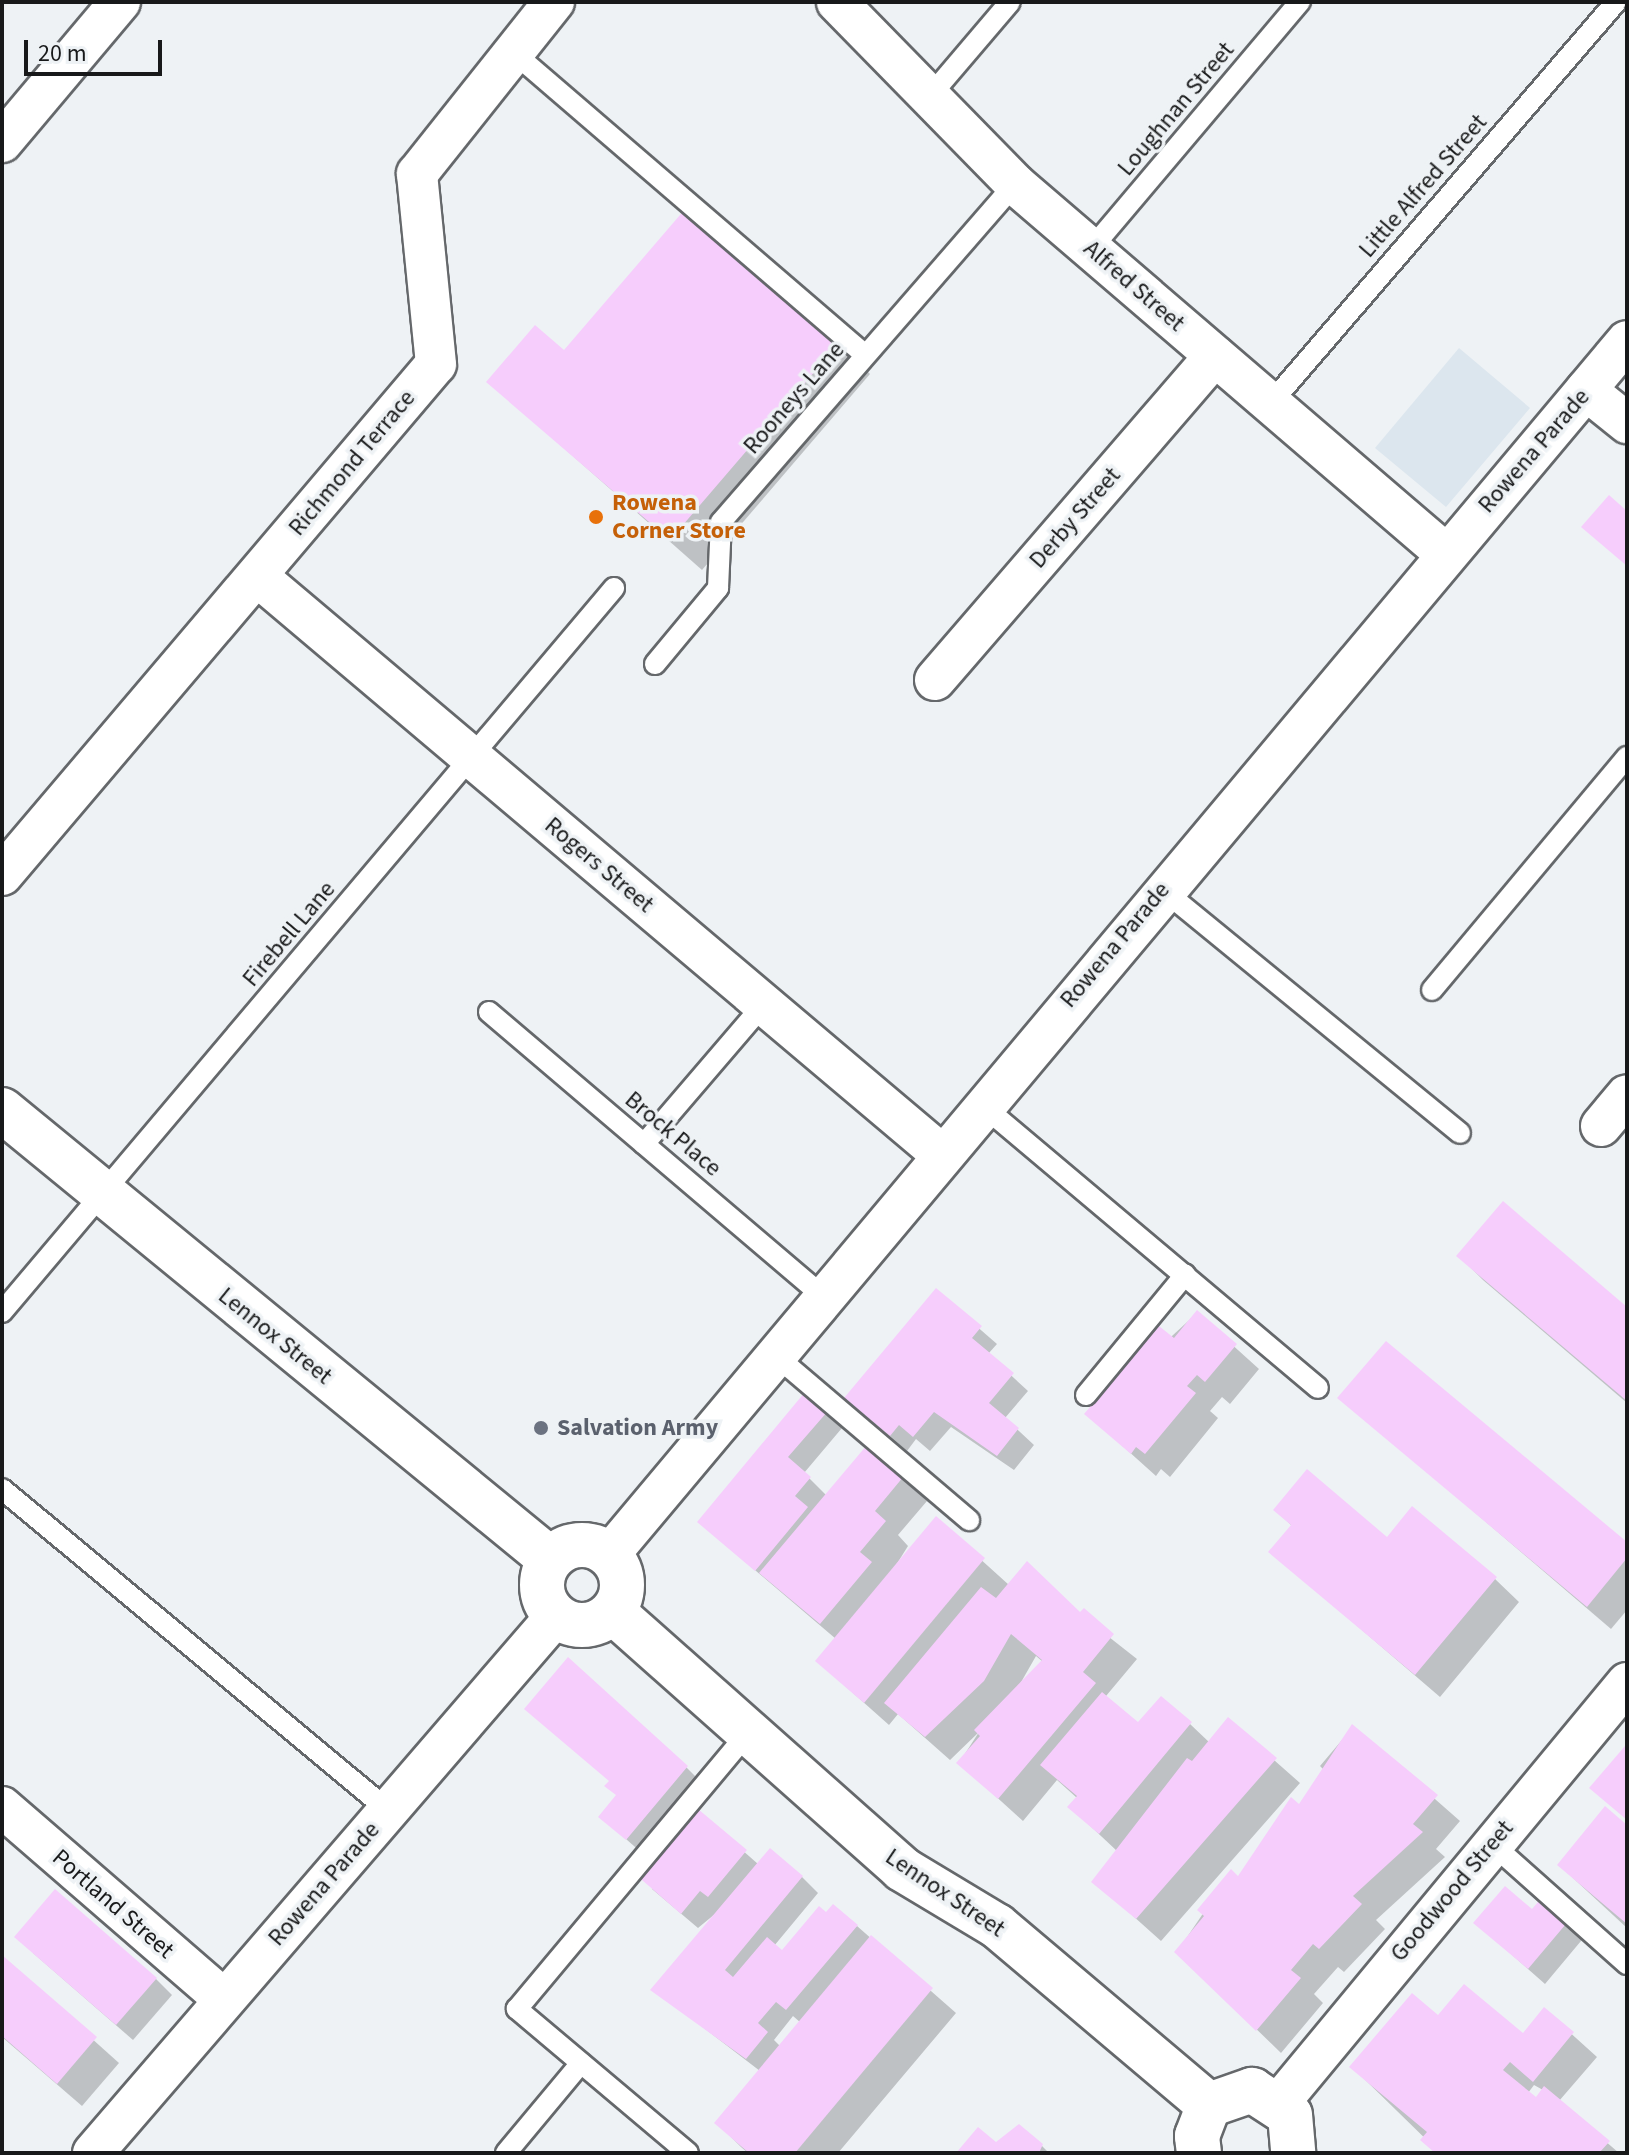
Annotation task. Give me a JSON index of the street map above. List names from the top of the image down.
{
  "streets": {
    "street": [
      "Alfred Street",
      "Rowena Parade",
      "Richmond Terrace",
      "Derby Street",
      "Rogers Street",
      "Lennox Street",
      "Goodwood Street",
      "Portland Street"
    ],
    "lane": [
      "Loughnan Street",
      "Little Alfred Street",
      "Rooneys Lane",
      "Firebell Lane",
      "Brock Place"
    ]
  },
  "crossings": [
    ["Loughnan Street", "Alfred Street"],
    ["Little Alfred Street", "Alfred Street"],
    ["Alfred Street", "Rooneys Lane"],
    ["Alfred Street", "Rowena Parade"],
    ["Alfred Street", "Derby Street"],
    ["Rowena Parade", "Rogers Street"],
    ["Rowena Parade", "Brock Place"],
    ["Rowena Parade", "Lennox Street"],
    ["Rowena Parade", "Portland Street"],
    ["Richmond Terrace", "Rogers Street"],
    ["Rogers Street", "Firebell Lane"],
    ["Firebell Lane", "Lennox Street"]
  ],
  "places": ["Rowena Corner Store", "Salvation Army"],
  "scale_bar": "20 m"
}
